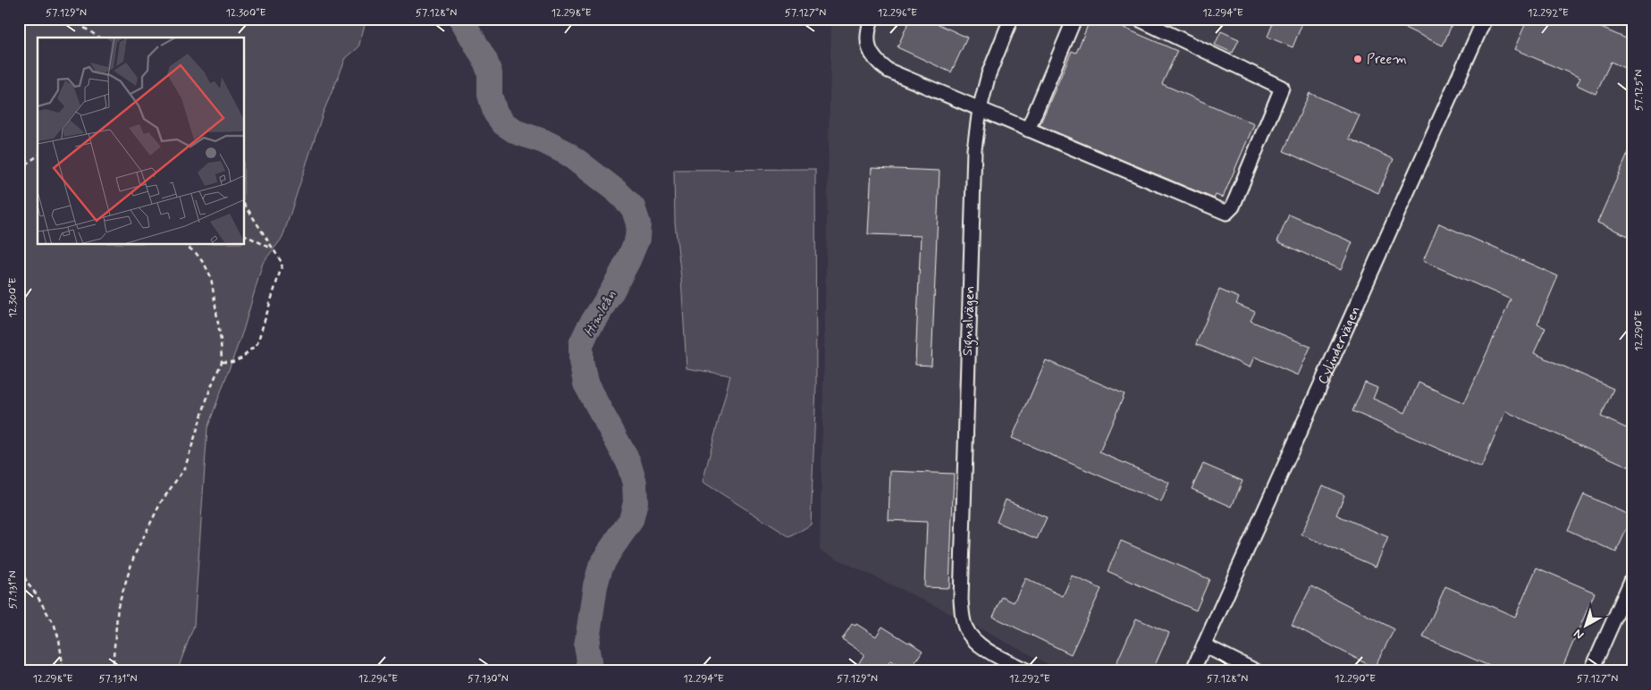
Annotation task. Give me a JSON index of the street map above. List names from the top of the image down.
{
  "streets": {
    "street": ["Signalvägen", "Cylindervägen"]
  },
  "water": ["Himleån"],
  "places": ["Preem"],
  "north": "bottom left",
  "coordinates": [
    "57.129°N",
    "12.300°E",
    "57.128°N",
    "12.298°E",
    "57.127°N",
    "12.296°E",
    "12.294°E",
    "12.292°E",
    "57.125°N",
    "12.290°E",
    "57.131°N",
    "57.130°N"
  ]
}
